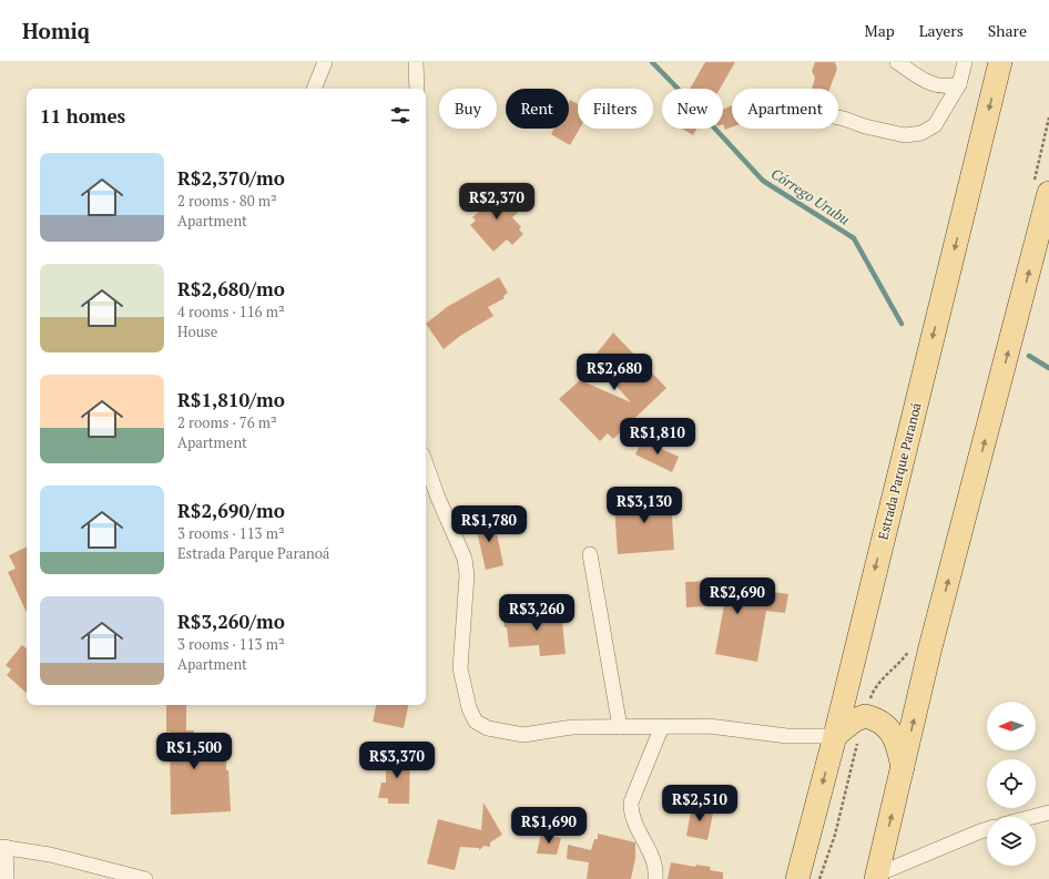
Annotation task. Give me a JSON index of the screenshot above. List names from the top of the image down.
{
  "streets": {
    "main road": ["Estrada Parque Paranoá"]
  },
  "water": ["Córrego Urubu"],
  "north": "left",
  "page": {
    "header": "Homiq",
    "nav": ["Map", "Layers", "Share"],
    "chip": [
      "Buy",
      "Rent",
      "Filters",
      "New",
      "Apartment"
    ],
    "heading": "11 homes",
    "list": [
      {
        "name": "R$2,370/mo",
        "note": "2 rooms · 80 m² · Apartment"
      },
      {
        "name": "R$2,680/mo",
        "note": "4 rooms · 116 m² · House"
      },
      {
        "name": "R$1,810/mo",
        "note": "2 rooms · 76 m² · Apartment"
      },
      {
        "name": "R$2,690/mo",
        "note": "3 rooms · 113 m² · Estrada Parque Paranoá"
      },
      {
        "name": "R$3,260/mo",
        "note": "3 rooms · 113 m² · Apartment"
      }
    ],
    "price": [
      "R$2,370",
      "R$2,680",
      "R$1,810",
      "R$3,130",
      "R$1,780",
      "R$2,690",
      "R$3,260",
      "R$1,500",
      "R$3,370",
      "R$2,510",
      "R$1,690"
    ]
  }
}
